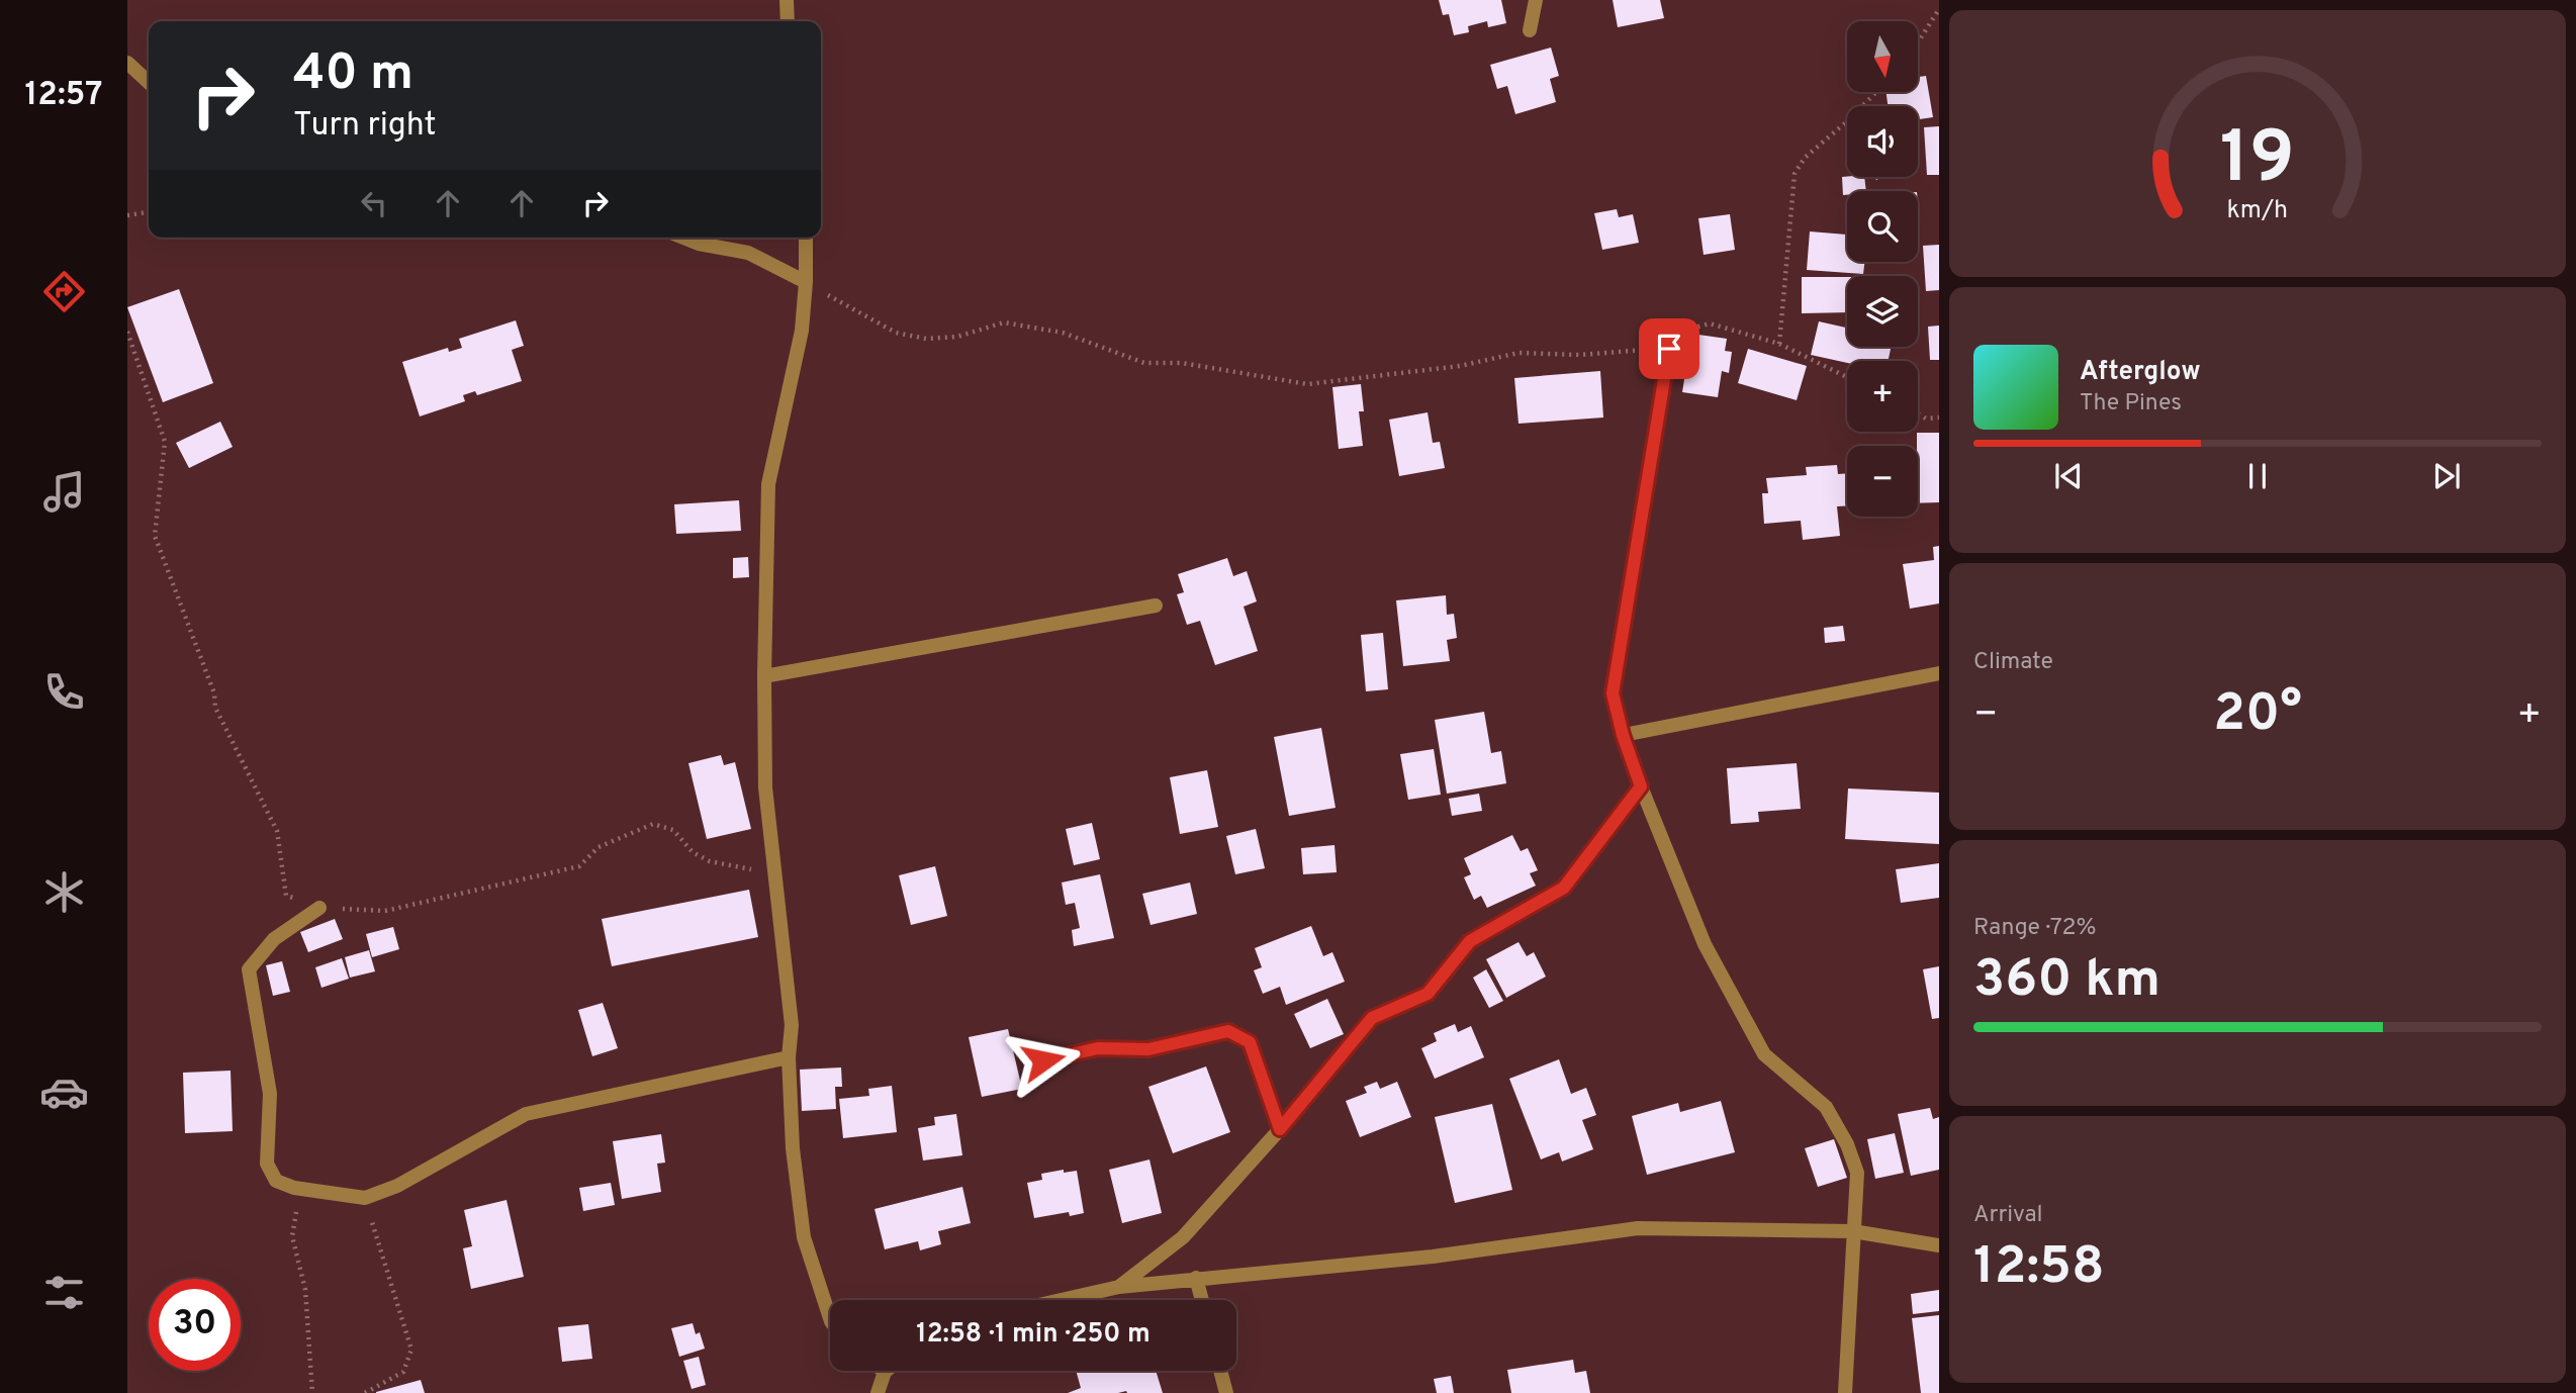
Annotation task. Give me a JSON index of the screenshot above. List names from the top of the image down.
{
  "north": "bottom",
  "page": {
    "tabs": "12:57",
    "map_buttons": ["+", "−"],
    "turn": ["40 m", "Turn right"],
    "song": ["Afterglow", "The Pines"],
    "tile": [
      "Climate",
      ["Range · 72%", "360 km"],
      ["Arrival", "12:58"]
    ],
    "heat": ["−", "20°", "+"],
    "limit": "30",
    "trip": "12:58 · 1 min · 250 m",
    "gauge": ["19", "km/h"]
  }
}
